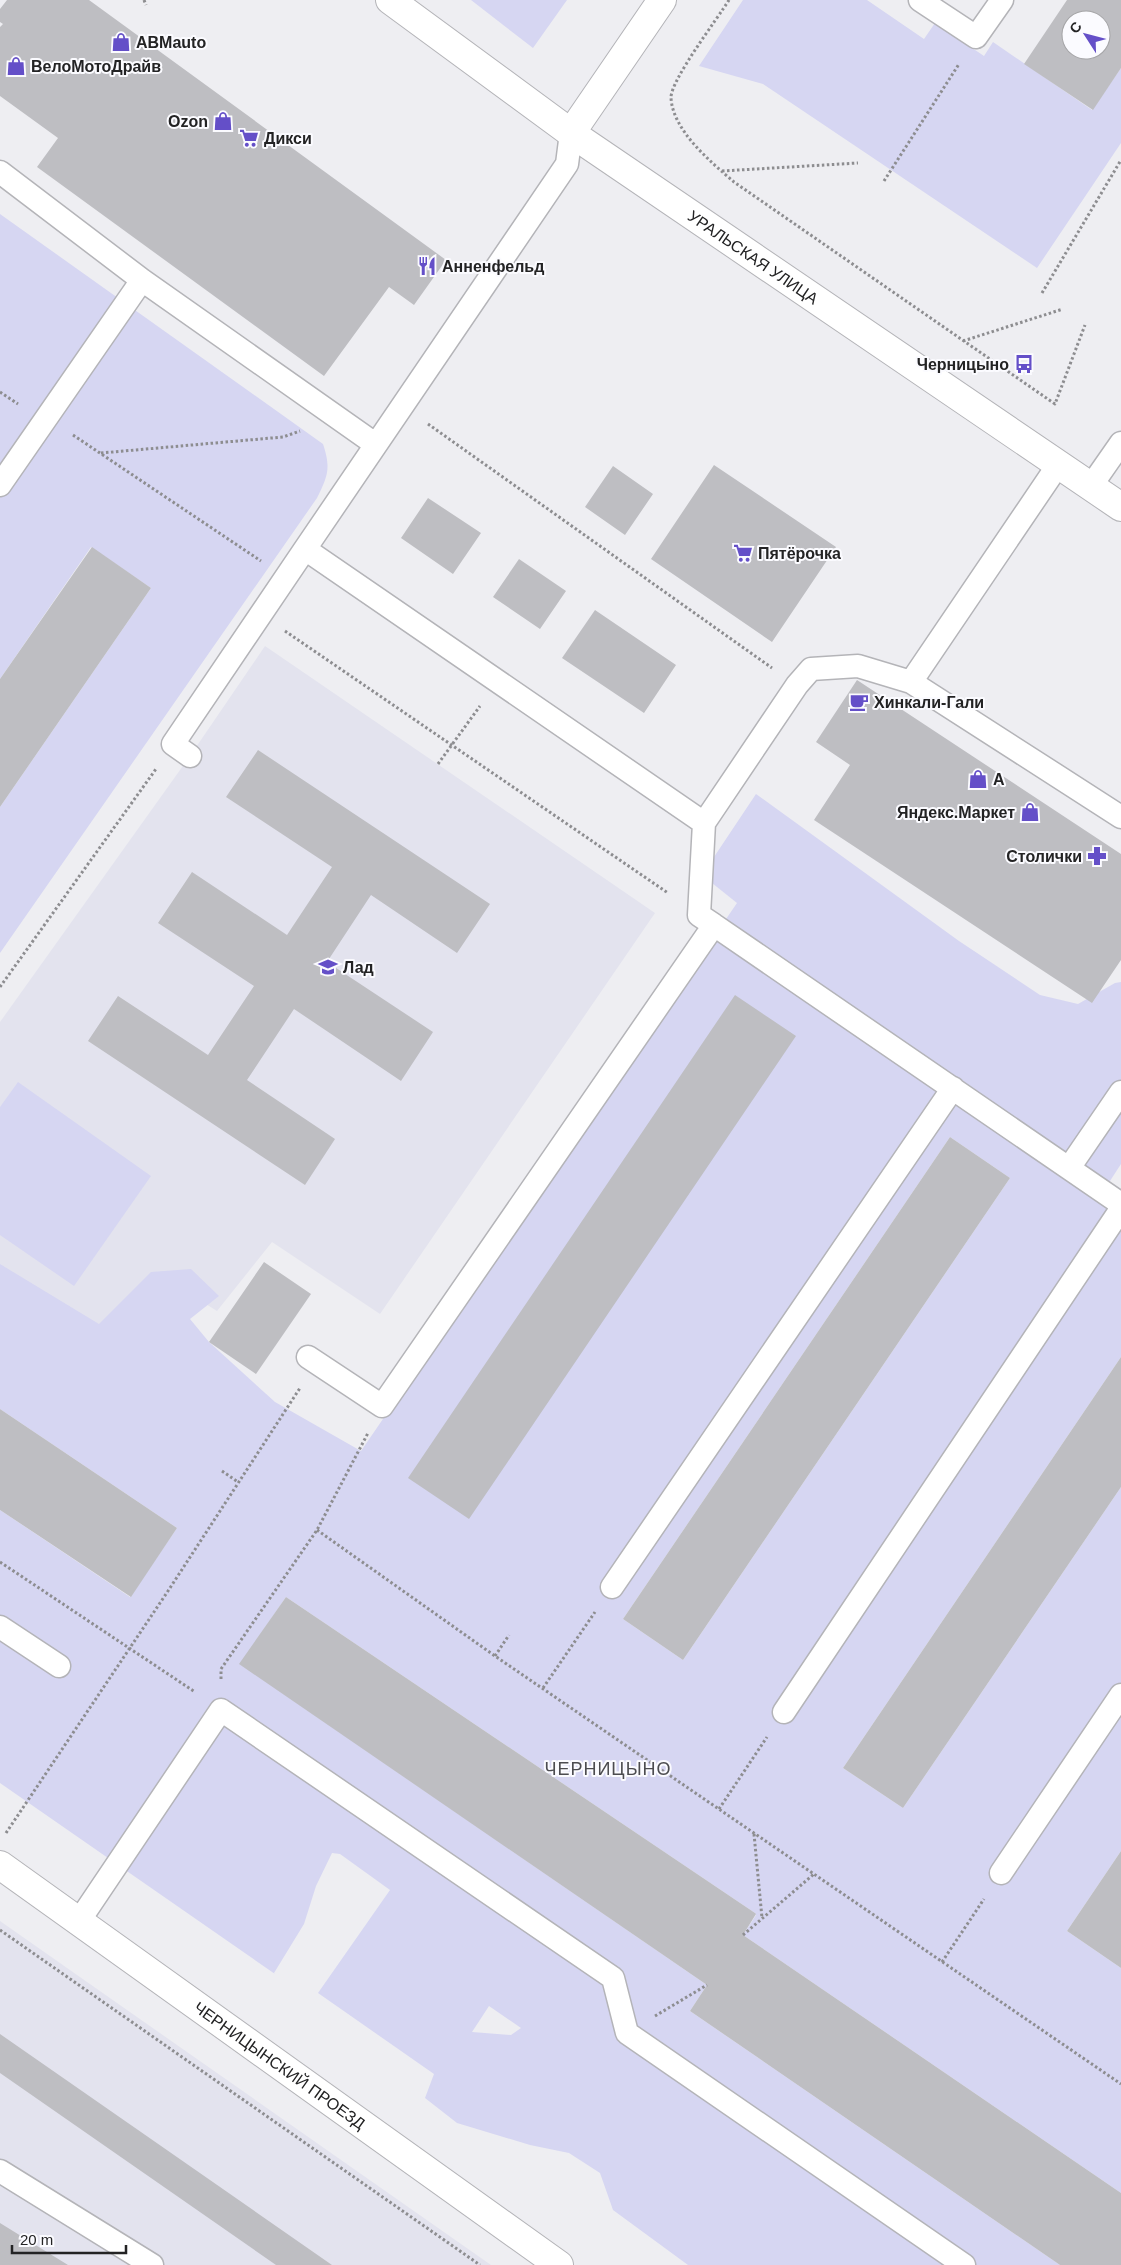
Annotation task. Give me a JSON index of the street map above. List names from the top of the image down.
{
  "streets": {
    "main road": ["УРАЛЬСКАЯ УЛИЦА", "ЧЕРНИЦЫНСКИЙ ПРОЕЗД"]
  },
  "districts": ["ЧЕРНИЦЫНО"],
  "places": {
    "shop": [
      "ABMauto",
      "ВелоМотоДрайв",
      "Ozon",
      "А",
      "Яндекс.Маркет"
    ],
    "supermarket": ["Дикси", "Пятёрочка"],
    "restaurant": ["Анненфельд"],
    "bus stop": ["Черницыно"],
    "cafe": ["Хинкали-Гали"],
    "pharmacy": ["Столички"],
    "school or university": ["Лад"]
  },
  "scale_bar": "20 m",
  "north": "top left"
}
